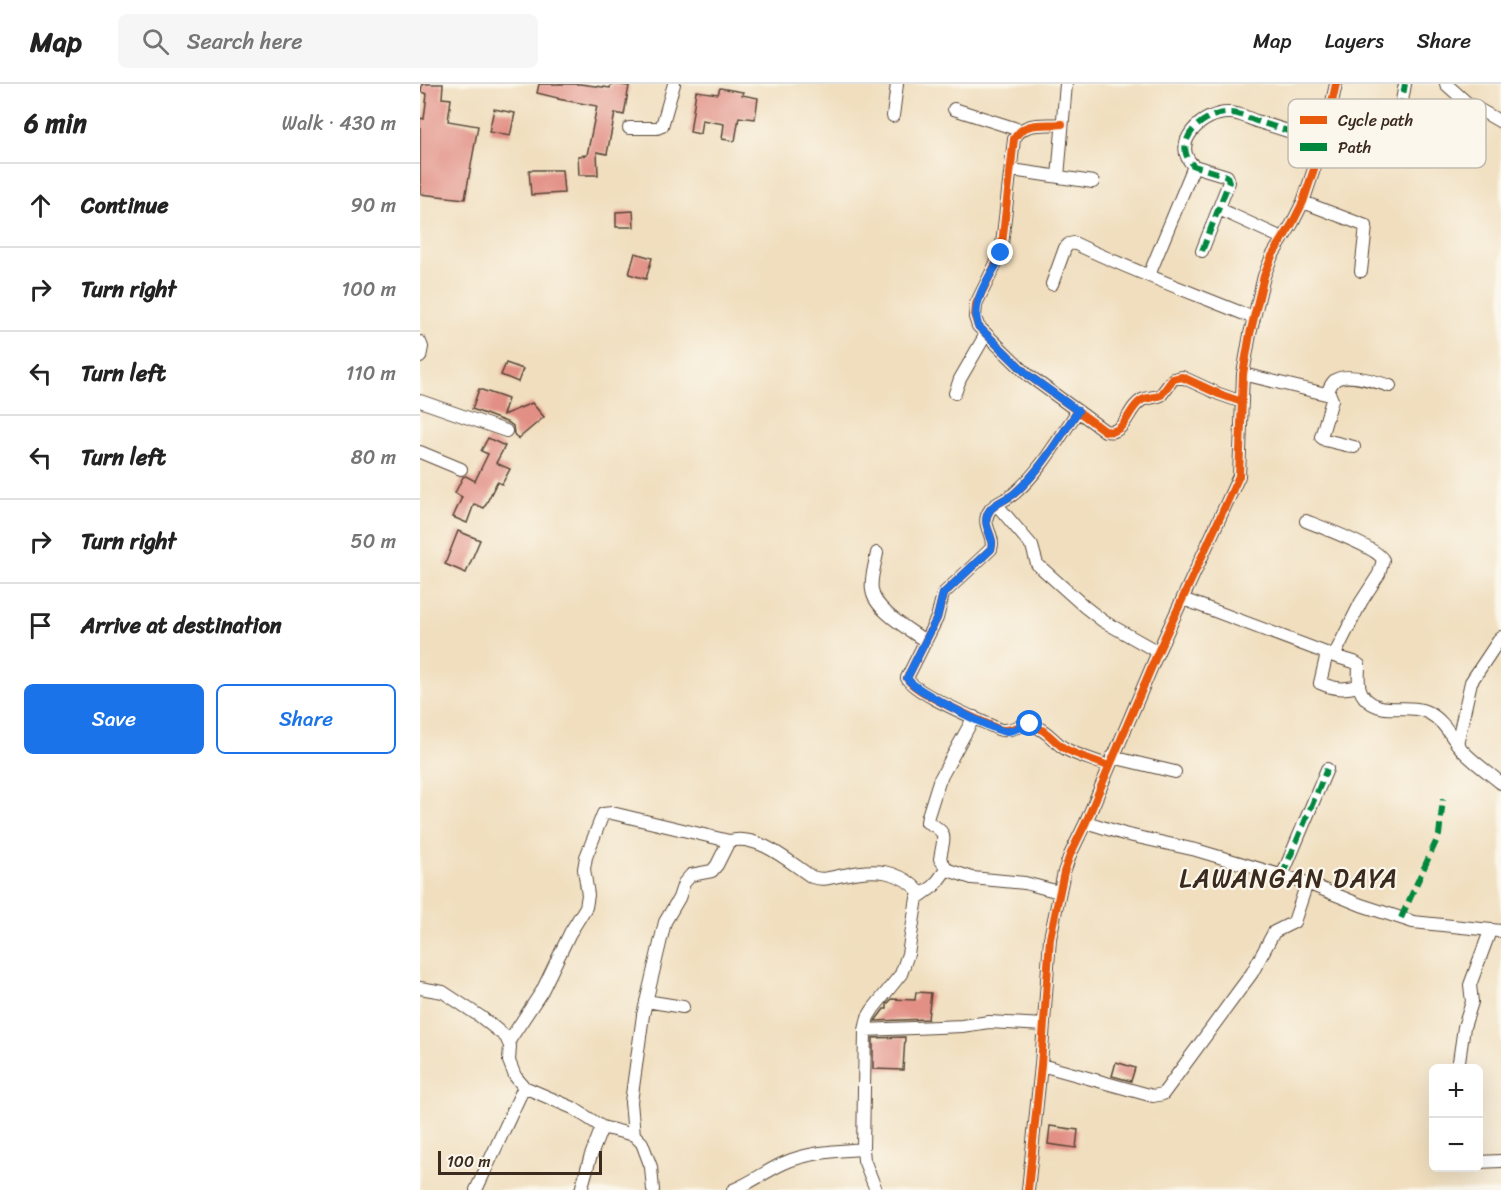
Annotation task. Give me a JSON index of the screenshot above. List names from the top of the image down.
{
  "districts": ["LAWANGAN DAYA"],
  "legend": ["Cycle path", "Path"],
  "scale_bar": "100 m",
  "page": {
    "header": "Map",
    "search": "Search here",
    "nav": ["Map", "Layers", "Share"],
    "heading": ["6 min", "Walk · 430 m"],
    "list": [
      ["Continue", "90 m"],
      ["Turn right", "100 m"],
      ["Turn left", "110 m"],
      ["Turn left", "80 m"],
      ["Turn right", "50 m"],
      "Arrive at destination"
    ],
    "buttons": ["Save", "Share"],
    "map_buttons": ["+", "−"],
    "scale": "100 m"
  }
}
